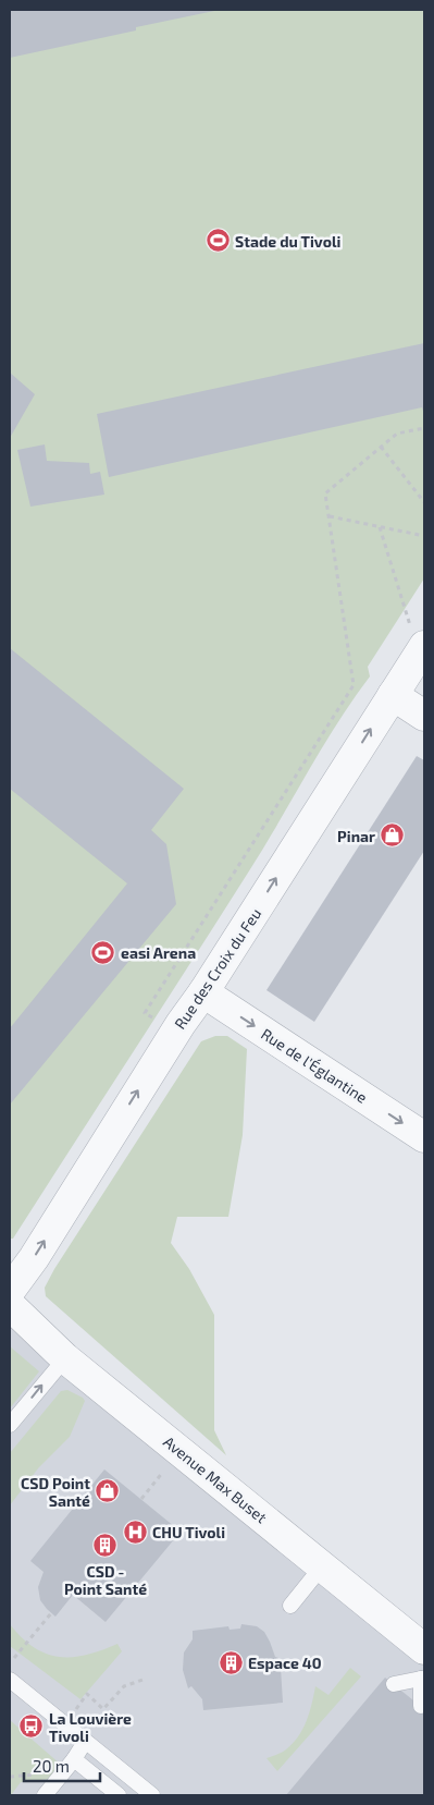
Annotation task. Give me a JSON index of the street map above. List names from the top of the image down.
{
  "streets": {
    "street": ["Rue des Croix du Feu", "Rue de l'Églantine", "Avenue Max Buset"]
  },
  "crossings": [
    ["Rue des Croix du Feu", "Rue de l'Églantine"],
    ["Rue des Croix du Feu", "Avenue Max Buset"]
  ],
  "one_way": ["Rue des Croix du Feu", "Rue de l'Églantine"],
  "places": {
    "sports": ["Stade du Tivoli", "easi Arena"],
    "shop": ["Pinar", "CSD Point Santé"],
    "hospital": ["CHU Tivoli"],
    "building": ["CSD - Point Santé", "Espace 40"],
    "bus stop": ["La Louvière Tivoli"]
  },
  "scale_bar": "20 m"
}
